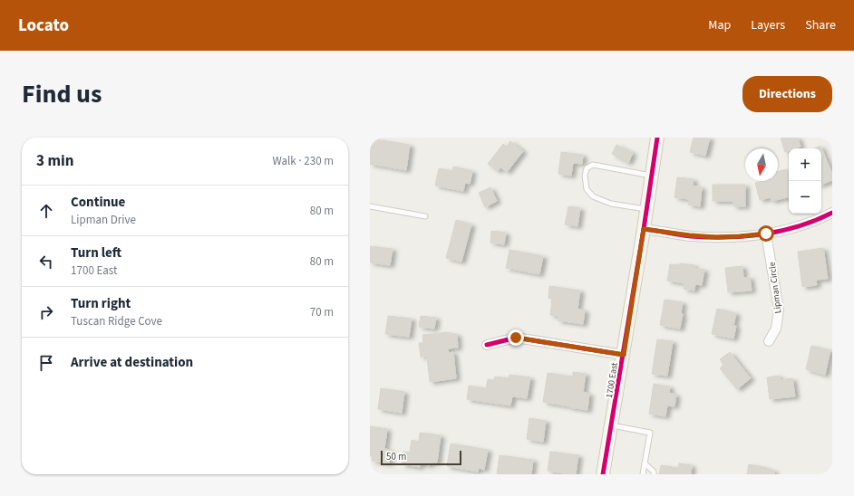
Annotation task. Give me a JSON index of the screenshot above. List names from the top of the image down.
{
  "streets": {
    "main road": ["1700 East"],
    "street": ["Lipman Circle"]
  },
  "scale_bar": "50 m",
  "north": "bottom",
  "page": {
    "header": "Locato",
    "nav": ["Map", "Layers", "Share"],
    "title": "Find us",
    "buttons": "Directions",
    "heading": ["3 min", "Walk · 230 m"],
    "map_buttons": ["+", "−"],
    "list": [
      ["Continue", "Lipman Drive", "80 m"],
      ["Turn left", "1700 East", "80 m"],
      ["Turn right", "Tuscan Ridge Cove", "70 m"],
      "Arrive at destination"
    ],
    "scale": "50 m"
  }
}
